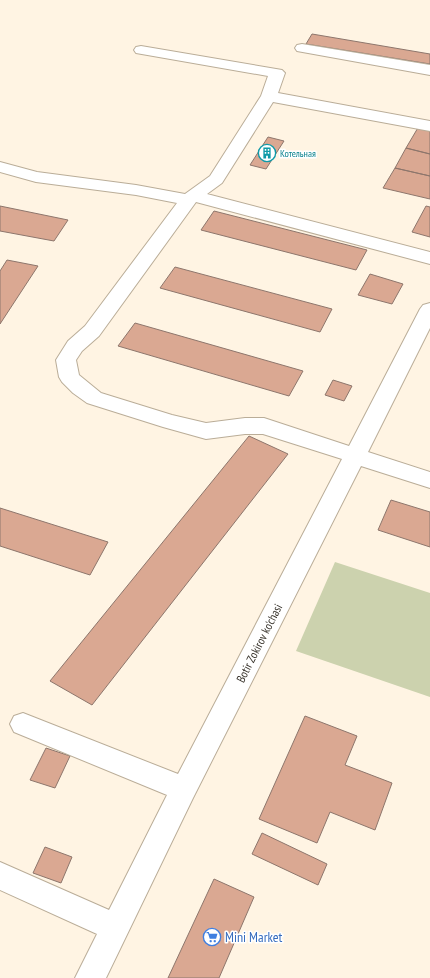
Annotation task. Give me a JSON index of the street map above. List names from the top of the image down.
{
  "streets": {
    "street": ["Botir Zokirov ko'chasi"]
  },
  "places": {
    "building": ["Котельная"],
    "supermarket": ["Mini Market"]
  }
}
